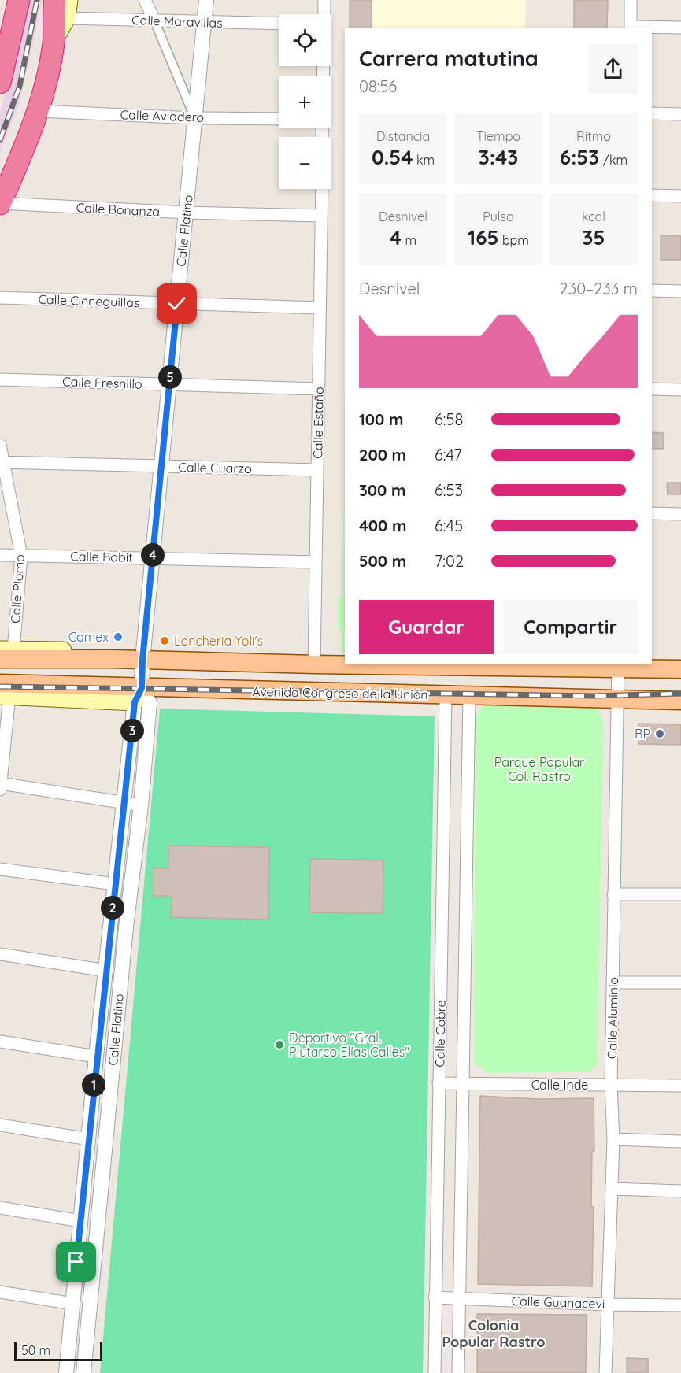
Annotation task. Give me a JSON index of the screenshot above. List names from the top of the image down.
{
  "streets": {
    "main road": ["Avenida Congreso de la Unión"],
    "street": [
      "Calle Maravillas",
      "Calle Aviadero",
      "Calle Bonanza",
      "Calle Platino",
      "Calle Cieneguillas",
      "Calle Fresnillo",
      "Calle Estaño",
      "Calle Cuarzo",
      "Calle Babit",
      "Calle Plomo",
      "Calle Aluminio",
      "Calle Cobre",
      "Calle Inde",
      "Calle Guanacevi"
    ]
  },
  "crossings": [
    ["Calle Maravillas", "Calle Platino"],
    ["Calle Aviadero", "Calle Platino"],
    ["Calle Bonanza", "Calle Platino"],
    ["Calle Bonanza", "Calle Estaño"],
    ["Calle Platino", "Calle Cieneguillas"],
    ["Calle Platino", "Calle Fresnillo"],
    ["Calle Platino", "Calle Cuarzo"],
    ["Calle Platino", "Calle Babit"],
    ["Calle Platino", "Avenida Congreso de la Unión"],
    ["Calle Cieneguillas", "Calle Estaño"],
    ["Calle Fresnillo", "Calle Estaño"],
    ["Calle Estaño", "Calle Cuarzo"],
    ["Calle Estaño", "Calle Babit"],
    ["Calle Cuarzo", "Calle Plomo"],
    ["Calle Babit", "Calle Plomo"],
    ["Avenida Congreso de la Unión", "Calle Aluminio"],
    ["Avenida Congreso de la Unión", "Calle Cobre"],
    ["Calle Aluminio", "Calle Inde"],
    ["Calle Aluminio", "Calle Guanacevi"],
    ["Calle Cobre", "Calle Inde"],
    ["Calle Cobre", "Calle Guanacevi"]
  ],
  "districts": ["Colonia Popular Rastro"],
  "parks": ["Parque Popular Col. Rastro"],
  "places": [
    "Comex",
    "Loncheria Yoli's",
    "BP",
    "Deportivo \"Gral. Plutarco Elías Calles\""
  ],
  "scale_bar": "50 m",
  "page": {
    "map_buttons": ["+", "−"],
    "heading": ["Carrera matutina", "08:56"],
    "stats": [
      ["Distancia", "0.54 km"],
      ["Tiempo", "3:43"],
      ["Ritmo", "6:53 /km"],
      ["Desnivel", "4 m"],
      ["Pulso", "165 bpm"],
      ["kcal", "35"]
    ],
    "chart": ["Desnivel", "230–233 m"],
    "pins": [
      "5",
      "4",
      "3",
      "2",
      "1"
    ],
    "list": [
      {
        "name": "100 m",
        "note": "6:58"
      },
      {
        "name": "200 m",
        "note": "6:47"
      },
      {
        "name": "300 m",
        "note": "6:53"
      },
      {
        "name": "400 m",
        "note": "6:45"
      },
      {
        "name": "500 m",
        "note": "7:02"
      }
    ],
    "buttons": ["Guardar", "Compartir"],
    "scale": "50 m"
  }
}
